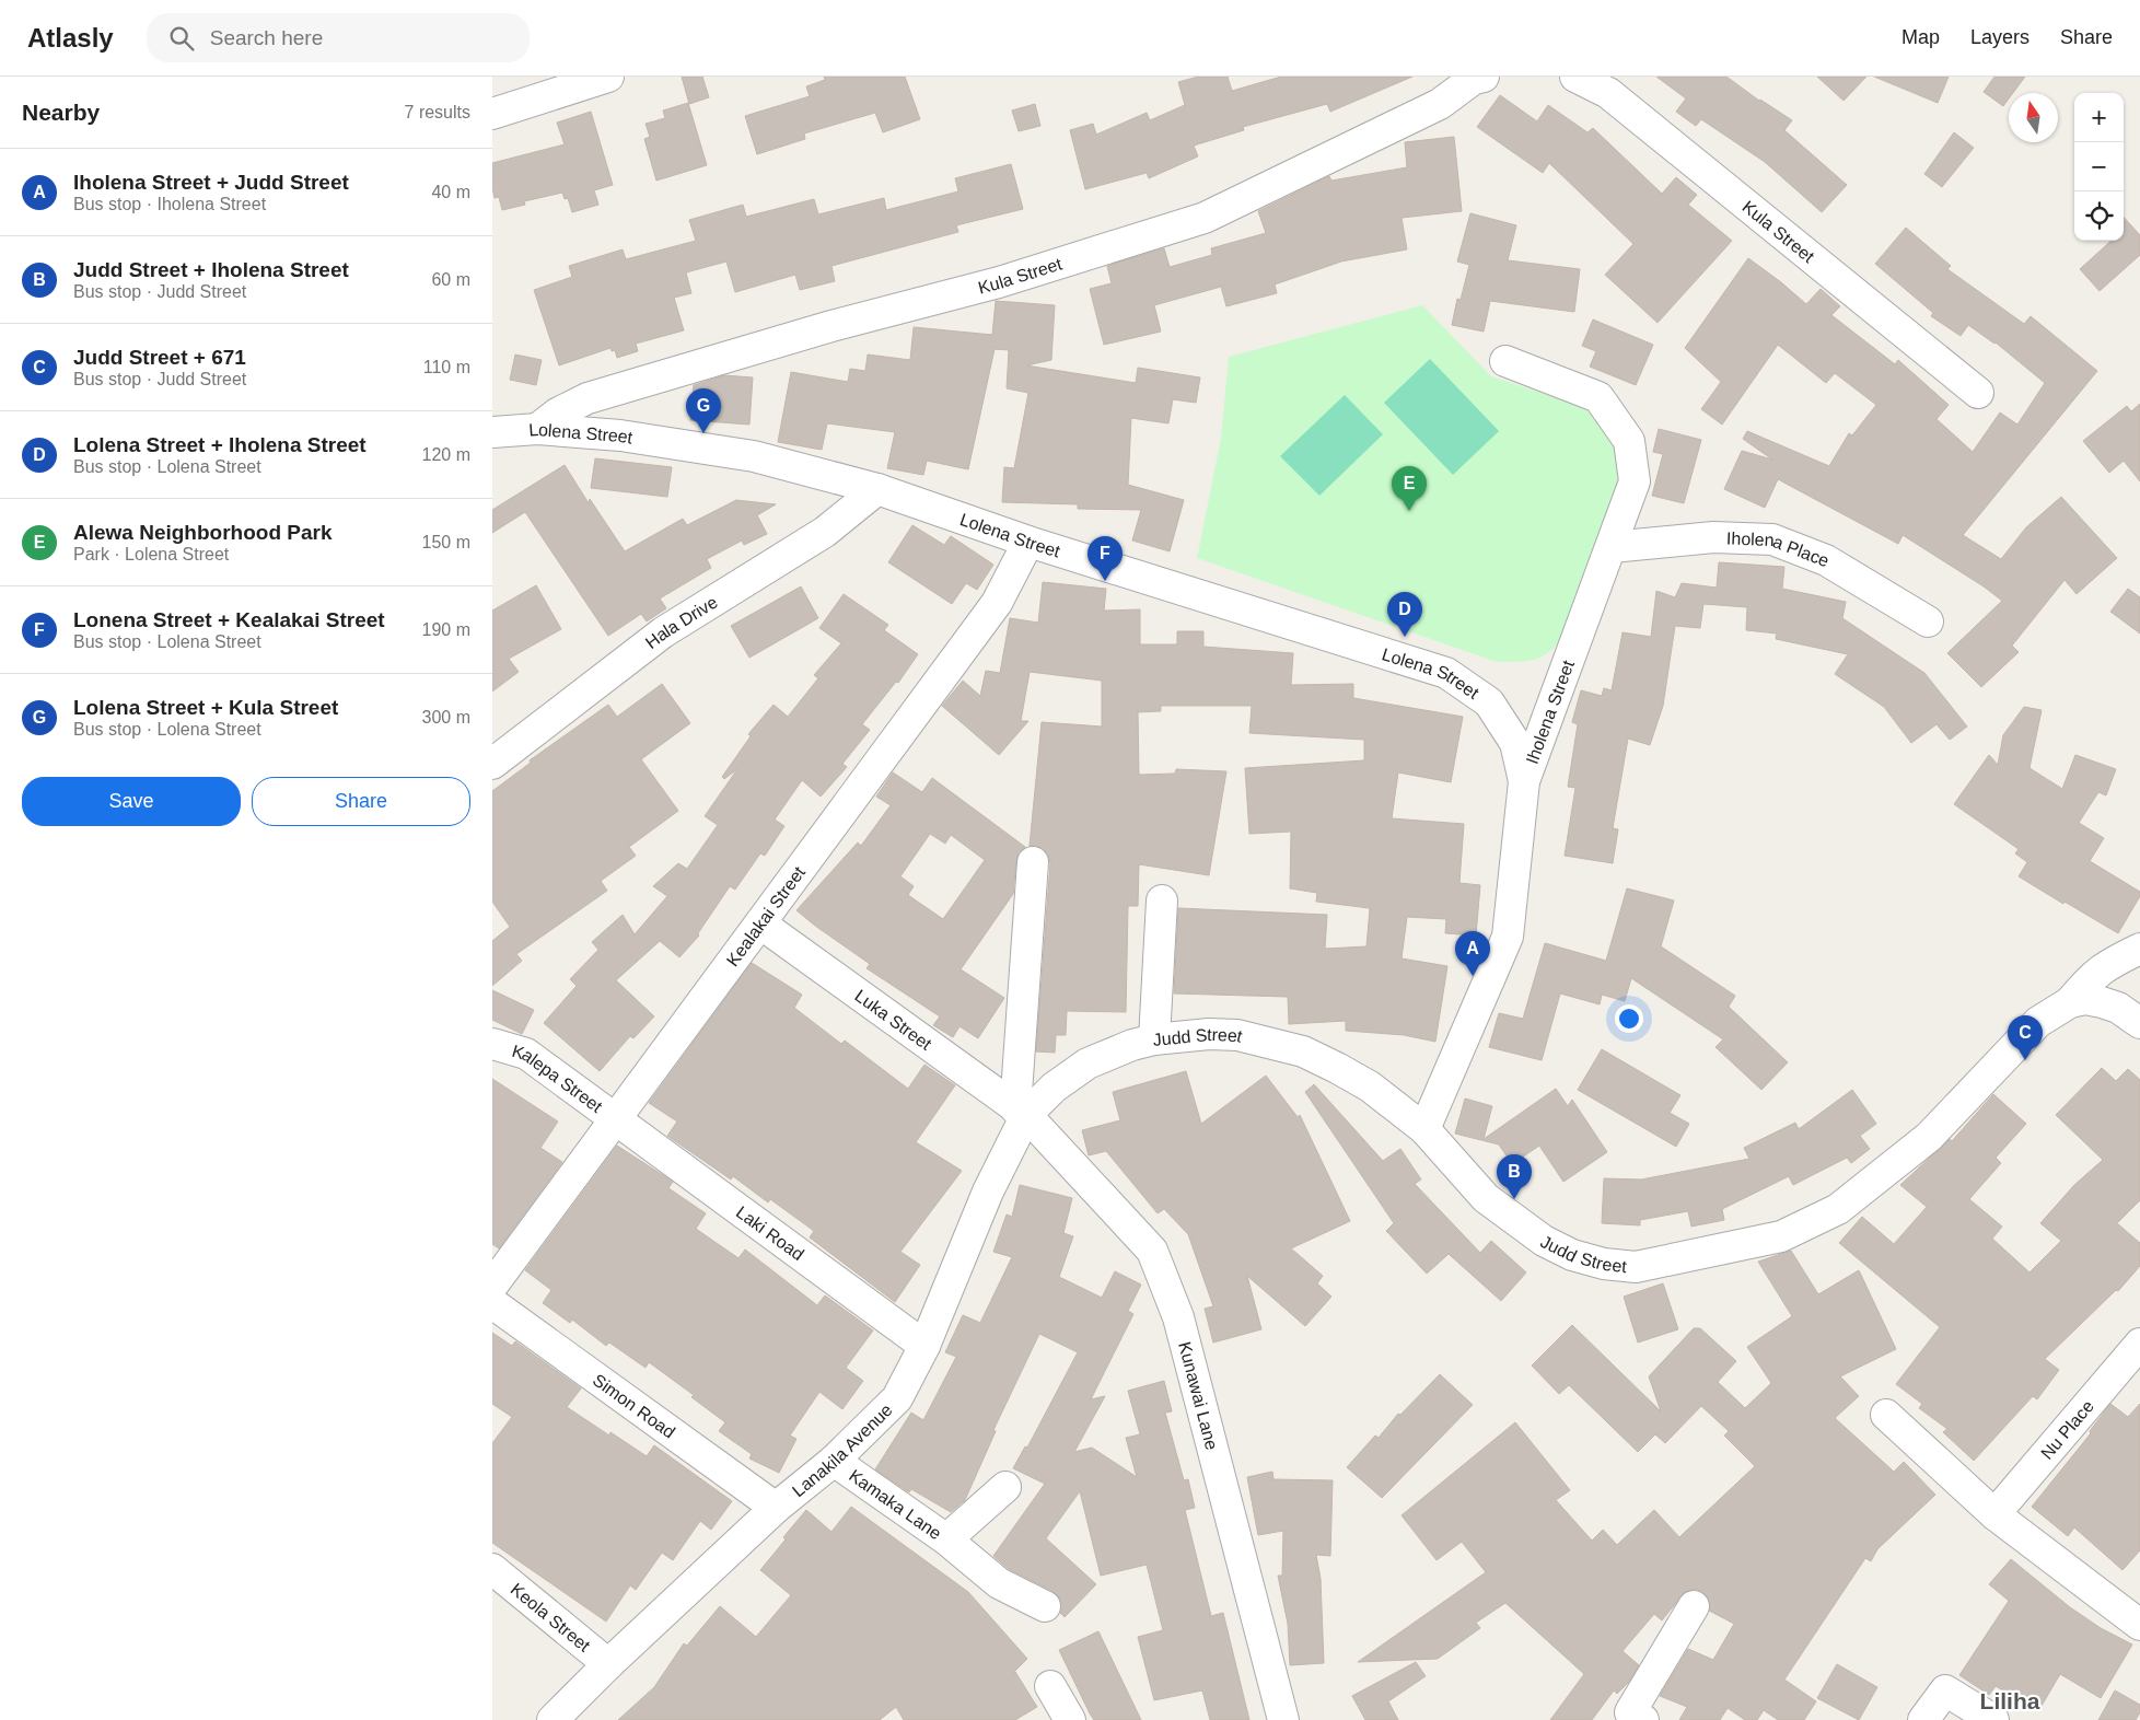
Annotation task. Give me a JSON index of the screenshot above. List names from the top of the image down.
{
  "streets": {
    "street": [
      "Kula Street",
      "Lolena Street",
      "Iholena Place",
      "Hala Drive",
      "Iholena Street",
      "Kealakai Street",
      "Luka Street",
      "Judd Street",
      "Kalepa Street",
      "Laki Road",
      "Kunawai Lane",
      "Simon Road",
      "Nu Place",
      "Lanakila Avenue",
      "Kamaka Lane",
      "Keola Street"
    ]
  },
  "crossings": [
    ["Kula Street", "Lolena Street"],
    ["Lolena Street", "Hala Drive"],
    ["Lolena Street", "Iholena Street"],
    ["Lolena Street", "Kealakai Street"],
    ["Iholena Place", "Iholena Street"],
    ["Iholena Street", "Judd Street"],
    ["Kealakai Street", "Luka Street"],
    ["Kealakai Street", "Kalepa Street"],
    ["Kealakai Street", "Laki Road"],
    ["Luka Street", "Judd Street"],
    ["Luka Street", "Kunawai Lane"],
    ["Luka Street", "Lanakila Avenue"],
    ["Judd Street", "Kunawai Lane"],
    ["Judd Street", "Lanakila Avenue"],
    ["Kalepa Street", "Laki Road"],
    ["Laki Road", "Lanakila Avenue"],
    ["Kunawai Lane", "Lanakila Avenue"],
    ["Simon Road", "Lanakila Avenue"],
    ["Lanakila Avenue", "Kamaka Lane"],
    ["Lanakila Avenue", "Keola Street"]
  ],
  "districts": ["Liliha"],
  "north": "top",
  "page": {
    "header": "Atlasly",
    "search": "Search here",
    "nav": ["Map", "Layers", "Share"],
    "heading": ["Nearby", "7 results"],
    "map_buttons": ["+", "−"],
    "list": [
      {
        "mark": "A",
        "name": "Iholena Street + Judd Street",
        "note": "Bus stop · Iholena Street",
        "value": "40 m"
      },
      {
        "mark": "B",
        "name": "Judd Street + Iholena Street",
        "note": "Bus stop · Judd Street",
        "value": "60 m"
      },
      {
        "mark": "C",
        "name": "Judd Street + 671",
        "note": "Bus stop · Judd Street",
        "value": "110 m"
      },
      {
        "mark": "D",
        "name": "Lolena Street + Iholena Street",
        "note": "Bus stop · Lolena Street",
        "value": "120 m"
      },
      {
        "mark": "E",
        "name": "Alewa Neighborhood Park",
        "note": "Park · Lolena Street",
        "value": "150 m"
      },
      {
        "mark": "F",
        "name": "Lonena Street + Kealakai Street",
        "note": "Bus stop · Lolena Street",
        "value": "190 m"
      },
      {
        "mark": "G",
        "name": "Lolena Street + Kula Street",
        "note": "Bus stop · Lolena Street",
        "value": "300 m"
      }
    ],
    "pins": [
      "G",
      "E",
      "F",
      "D",
      "A",
      "C",
      "B"
    ],
    "buttons": ["Save", "Share"]
  }
}
